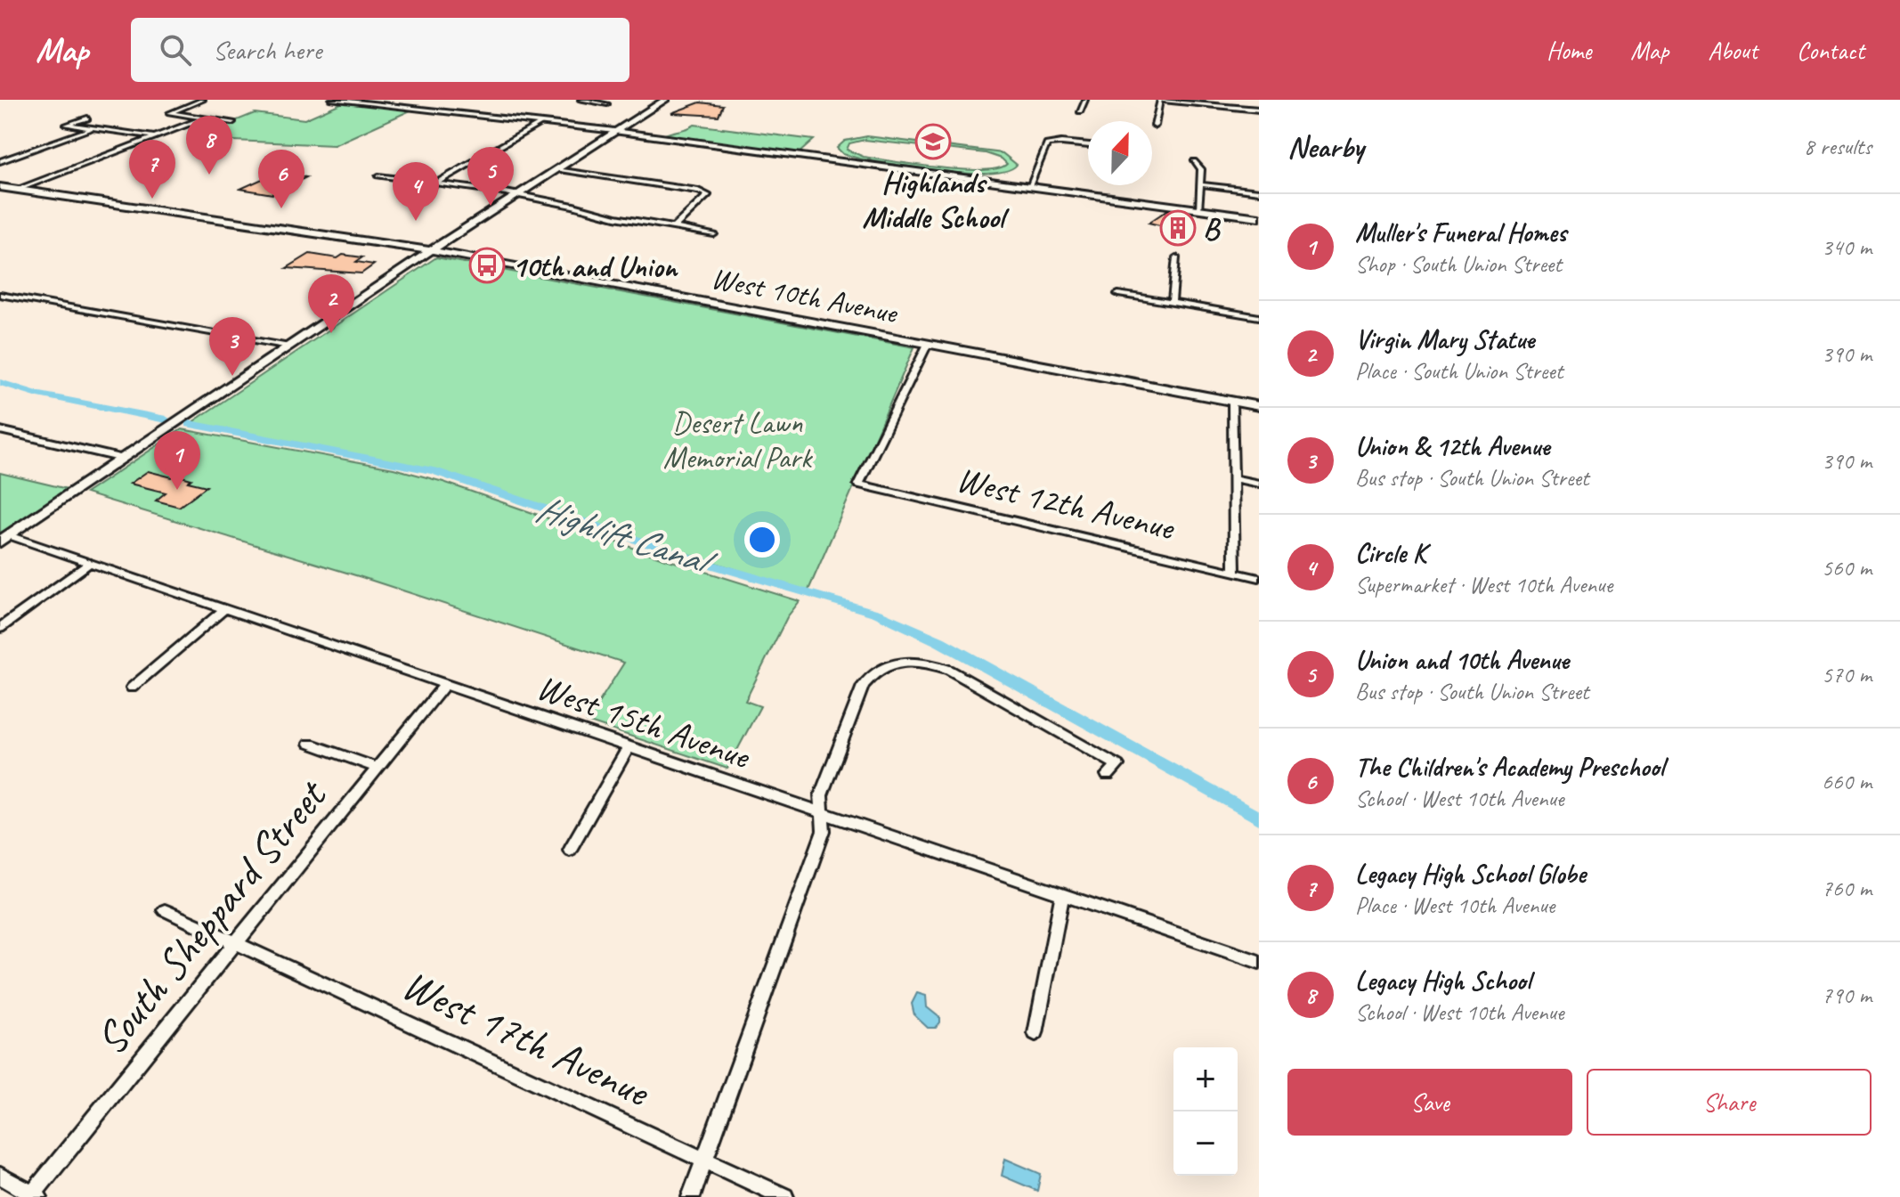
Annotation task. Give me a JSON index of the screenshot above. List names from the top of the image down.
{
  "streets": {
    "main road": ["West 10th Avenue"],
    "street": [
      "West 12th Avenue",
      "West 15th Avenue",
      "South Sheppard Street",
      "West 17th Avenue"
    ]
  },
  "crossings": [
    ["West 10th Avenue", "West 12th Avenue"],
    ["West 15th Avenue", "South Sheppard Street"],
    ["South Sheppard Street", "West 17th Avenue"]
  ],
  "water": ["Highlift Canal"],
  "parks": ["Desert Lawn Memorial Park"],
  "places": {
    "school or university": ["Highlands Middle School"],
    "building": ["B"],
    "bus stop": ["10th and Union"]
  },
  "north": "top",
  "page": {
    "header": "Map",
    "search": "Search here",
    "nav": [
      "Home",
      "Map",
      "About",
      "Contact"
    ],
    "heading": ["Nearby", "8 results"],
    "pins": [
      "8",
      "7",
      "5",
      "6",
      "4",
      "2",
      "3",
      "1"
    ],
    "list": [
      {
        "mark": "1",
        "name": "Muller's Funeral Homes",
        "note": "Shop · South Union Street",
        "value": "340 m"
      },
      {
        "mark": "2",
        "name": "Virgin Mary Statue",
        "note": "Place · South Union Street",
        "value": "390 m"
      },
      {
        "mark": "3",
        "name": "Union & 12th Avenue",
        "note": "Bus stop · South Union Street",
        "value": "390 m"
      },
      {
        "mark": "4",
        "name": "Circle K",
        "note": "Supermarket · West 10th Avenue",
        "value": "560 m"
      },
      {
        "mark": "5",
        "name": "Union and 10th Avenue",
        "note": "Bus stop · South Union Street",
        "value": "570 m"
      },
      {
        "mark": "6",
        "name": "The Children's Academy Preschool",
        "note": "School · West 10th Avenue",
        "value": "660 m"
      },
      {
        "mark": "7",
        "name": "Legacy High School Globe",
        "note": "Place · West 10th Avenue",
        "value": "760 m"
      },
      {
        "mark": "8",
        "name": "Legacy High School",
        "note": "School · West 10th Avenue",
        "value": "790 m"
      }
    ],
    "map_buttons": ["+", "−"],
    "buttons": ["Save", "Share"]
  }
}
